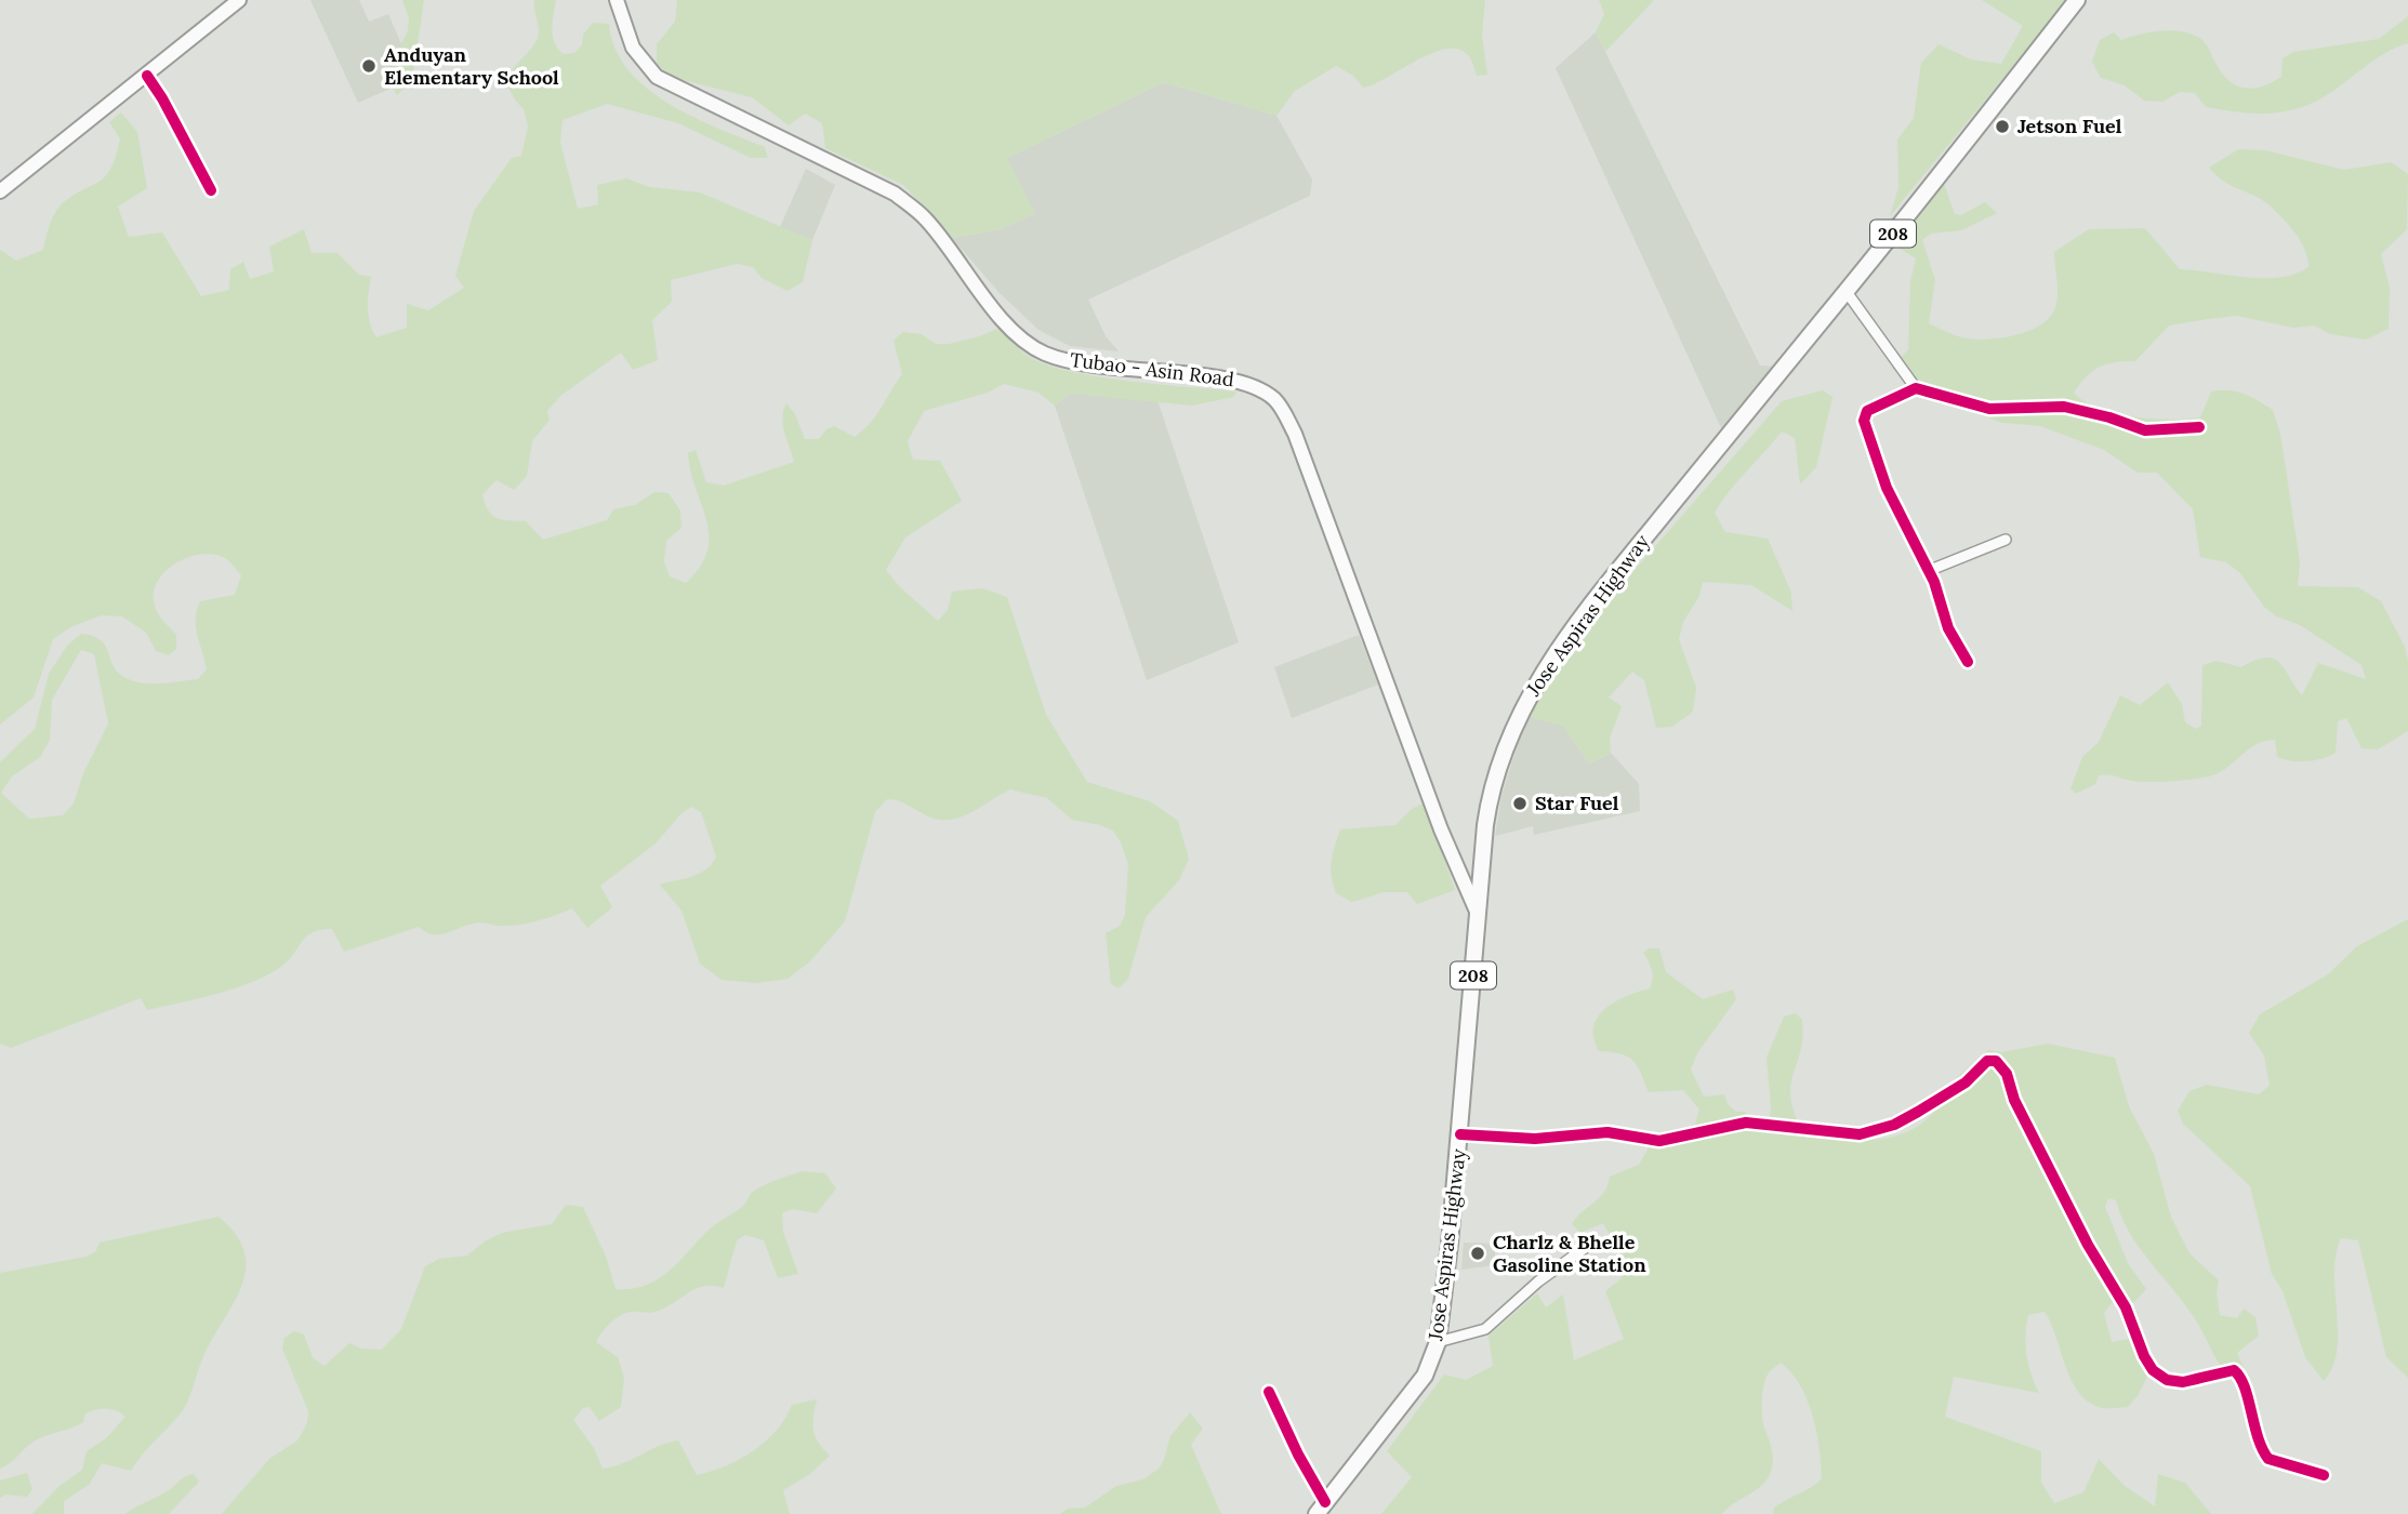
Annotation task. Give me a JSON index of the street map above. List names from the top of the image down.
{
  "streets": {
    "main road": ["208", "Tubao - Asin Road", "Jose Aspiras Highway"]
  },
  "crossings": [
    ["Tubao - Asin Road", "Jose Aspiras Highway"]
  ],
  "places": [
    "Anduyan Elementary School",
    "Jetson Fuel",
    "Star Fuel",
    "Charlz & Bhelle Gasoline Station"
  ]
}
